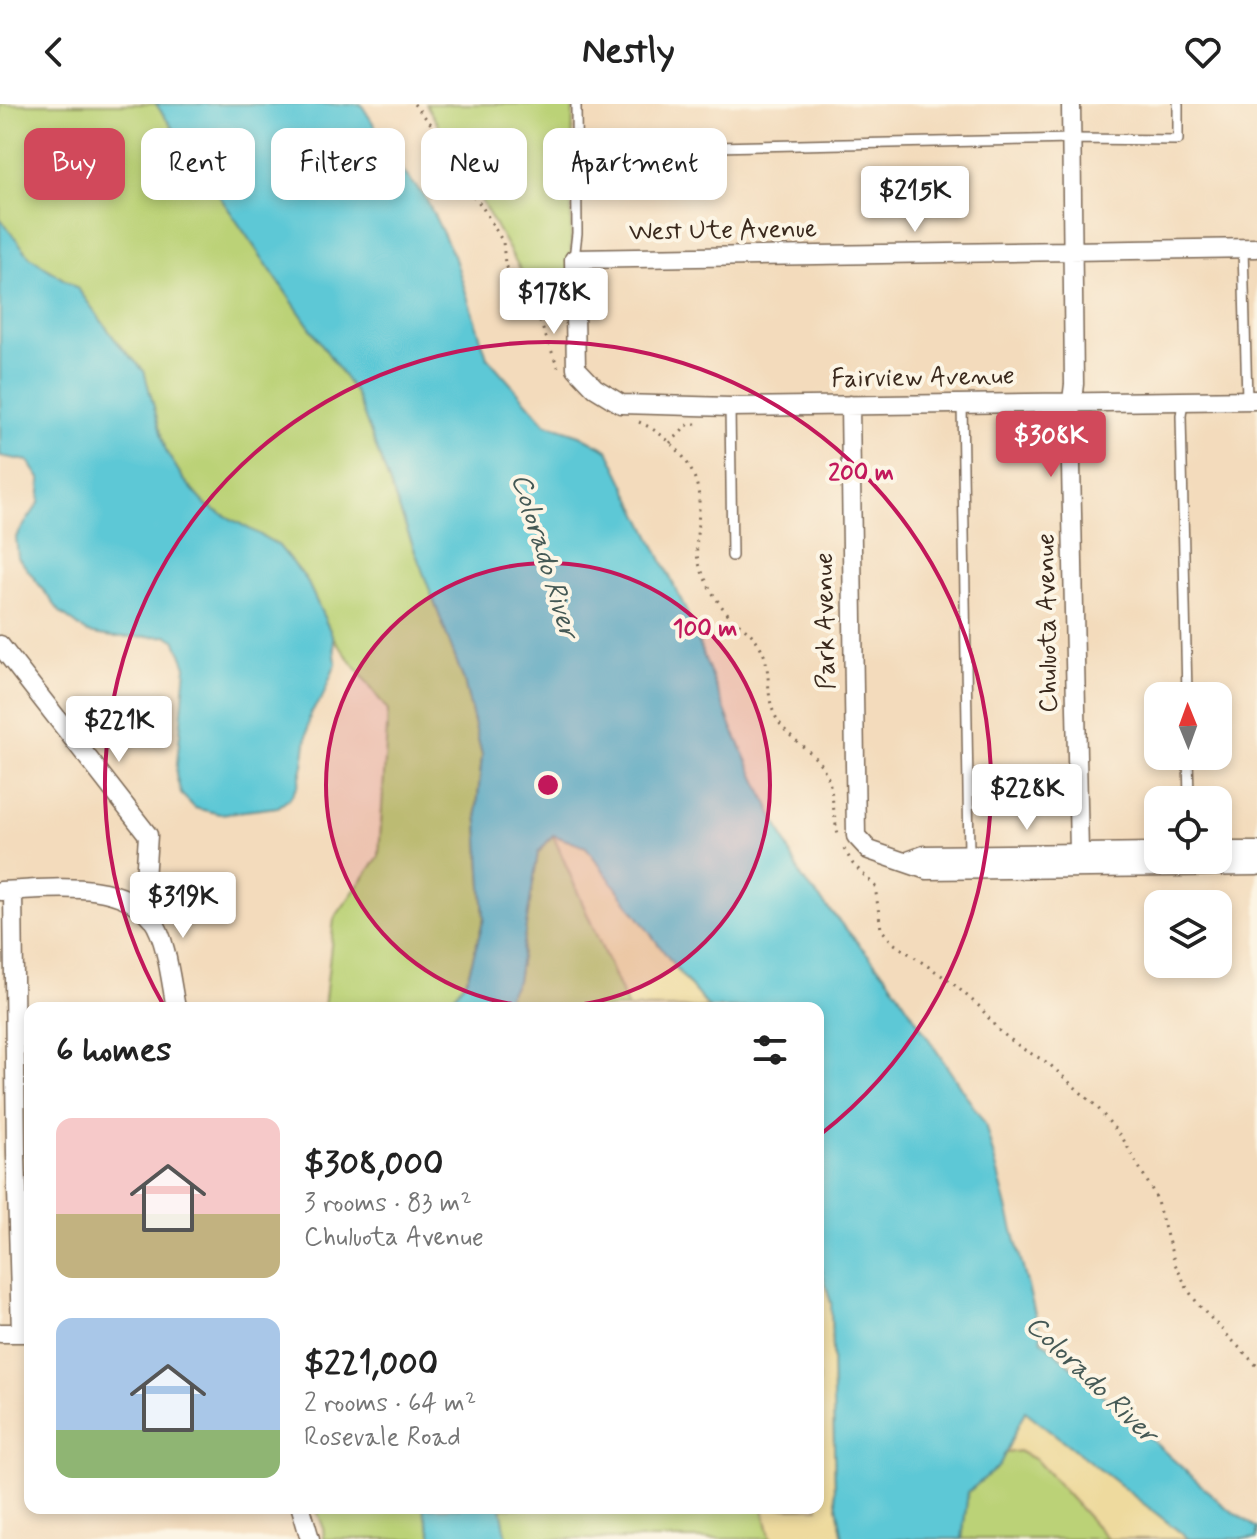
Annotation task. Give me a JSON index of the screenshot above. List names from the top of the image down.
{
  "streets": {
    "street": [
      "West Ute Avenue",
      "Fairview Avenue",
      "Park Avenue",
      "Chuluota Avenue"
    ]
  },
  "crossings": [
    ["West Ute Avenue", "Fairview Avenue"],
    ["West Ute Avenue", "Chuluota Avenue"],
    ["Fairview Avenue", "Park Avenue"],
    ["Fairview Avenue", "Chuluota Avenue"]
  ],
  "water": ["Colorado River"],
  "north": "top",
  "page": {
    "header": "Nestly",
    "chip": [
      "Buy",
      "Rent",
      "Filters",
      "New",
      "Apartment"
    ],
    "price": [
      "$215K",
      "$178K",
      "$308K",
      "$221K",
      "$228K",
      "$319K"
    ],
    "heading": "6 homes",
    "list": [
      {
        "name": "$308,000",
        "note": "3 rooms · 83 m² · Chuluota Avenue"
      },
      {
        "name": "$221,000",
        "note": "2 rooms · 64 m² · Rosevale Road"
      }
    ]
  },
  "rings": ["200 m", "100 m"]
}
